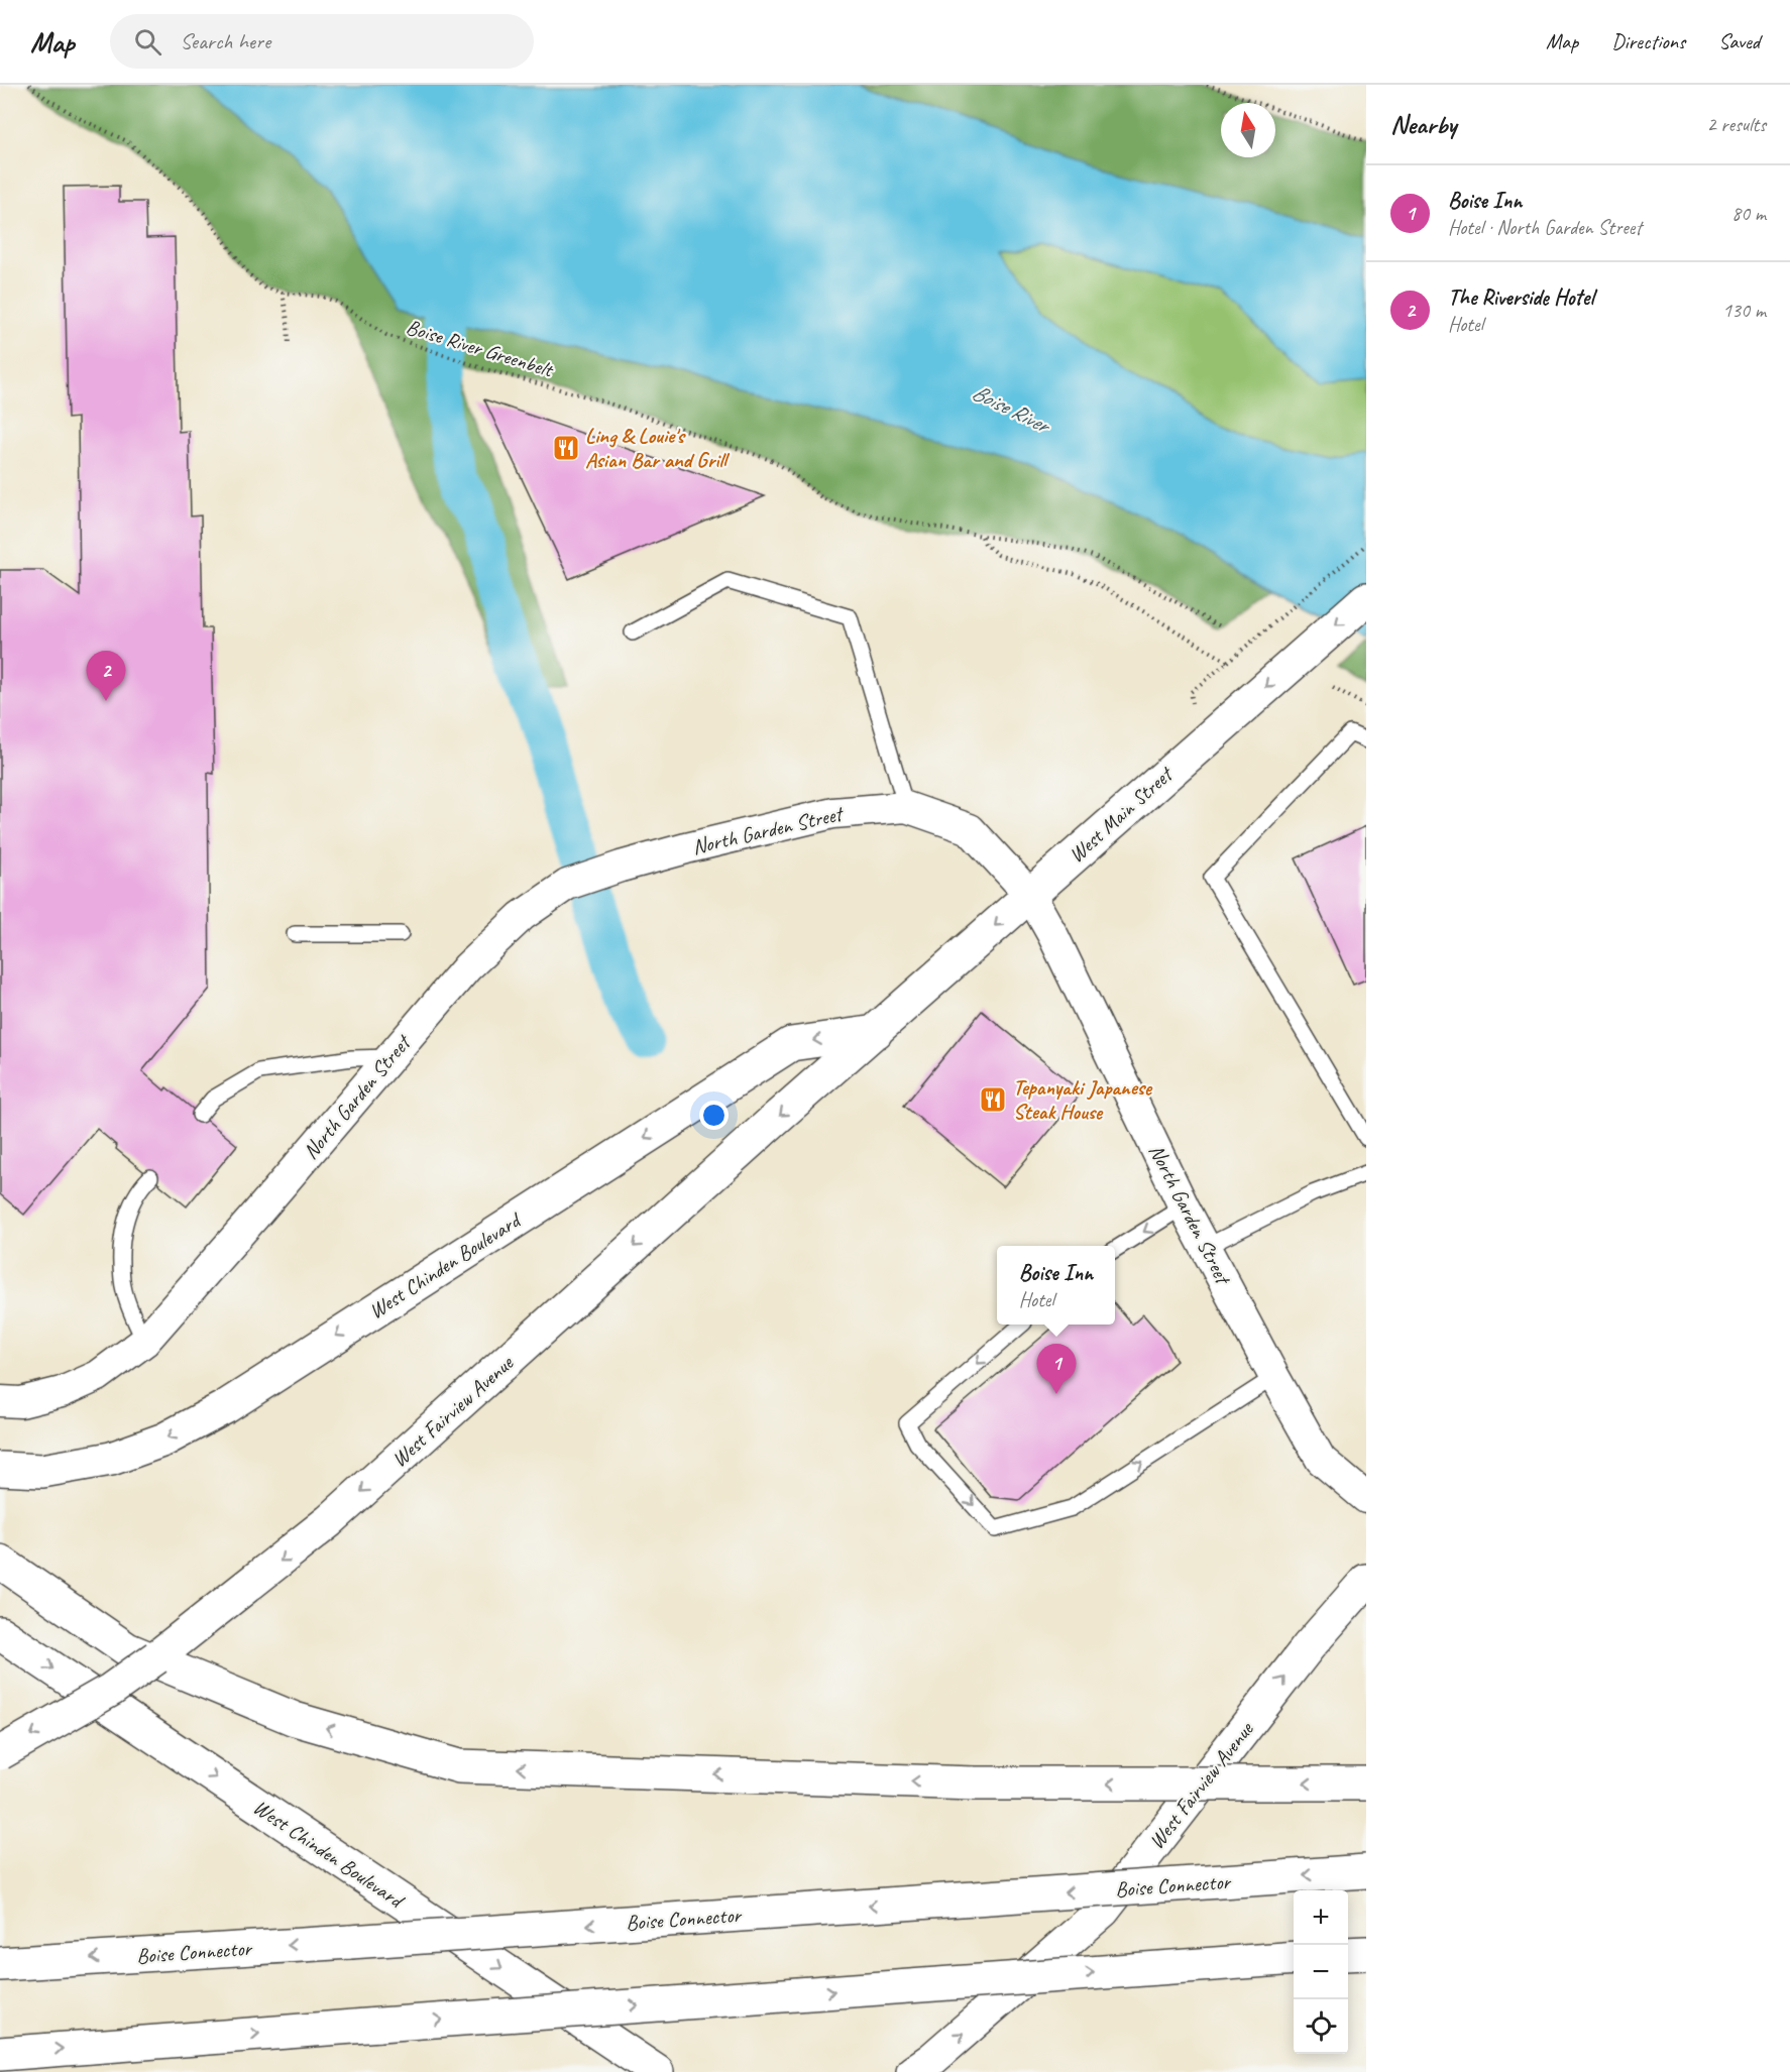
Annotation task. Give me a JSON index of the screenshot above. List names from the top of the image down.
{
  "streets": {
    "main road": [
      "West Main Street",
      "West Chinden Boulevard",
      "West Fairview Avenue",
      "Boise Connector"
    ],
    "street": ["North Garden Street"],
    "path": ["Boise River Greenbelt"]
  },
  "crossings": [
    ["West Main Street", "North Garden Street"],
    ["West Main Street", "West Chinden Boulevard"],
    ["West Main Street", "West Fairview Avenue"],
    ["West Chinden Boulevard", "West Fairview Avenue"]
  ],
  "one_way": ["West Main Street"],
  "water": ["Boise River"],
  "places": {
    "restaurant": ["Ling & Louie's Asian Bar and Grill", "Tepanyaki Japanese Steak House"]
  },
  "north": "top",
  "page": {
    "header": "Map",
    "search": "Search here",
    "nav": ["Map", "Directions", "Saved"],
    "heading": ["Nearby", "2 results"],
    "list": [
      {
        "mark": "1",
        "name": "Boise Inn",
        "note": "Hotel · North Garden Street",
        "value": "80 m"
      },
      {
        "mark": "2",
        "name": "The Riverside Hotel",
        "note": "Hotel",
        "value": "130 m"
      }
    ],
    "pins": ["2", "1"],
    "popup": ["Boise Inn", "Hotel"],
    "map_buttons": ["+", "−"]
  }
}
